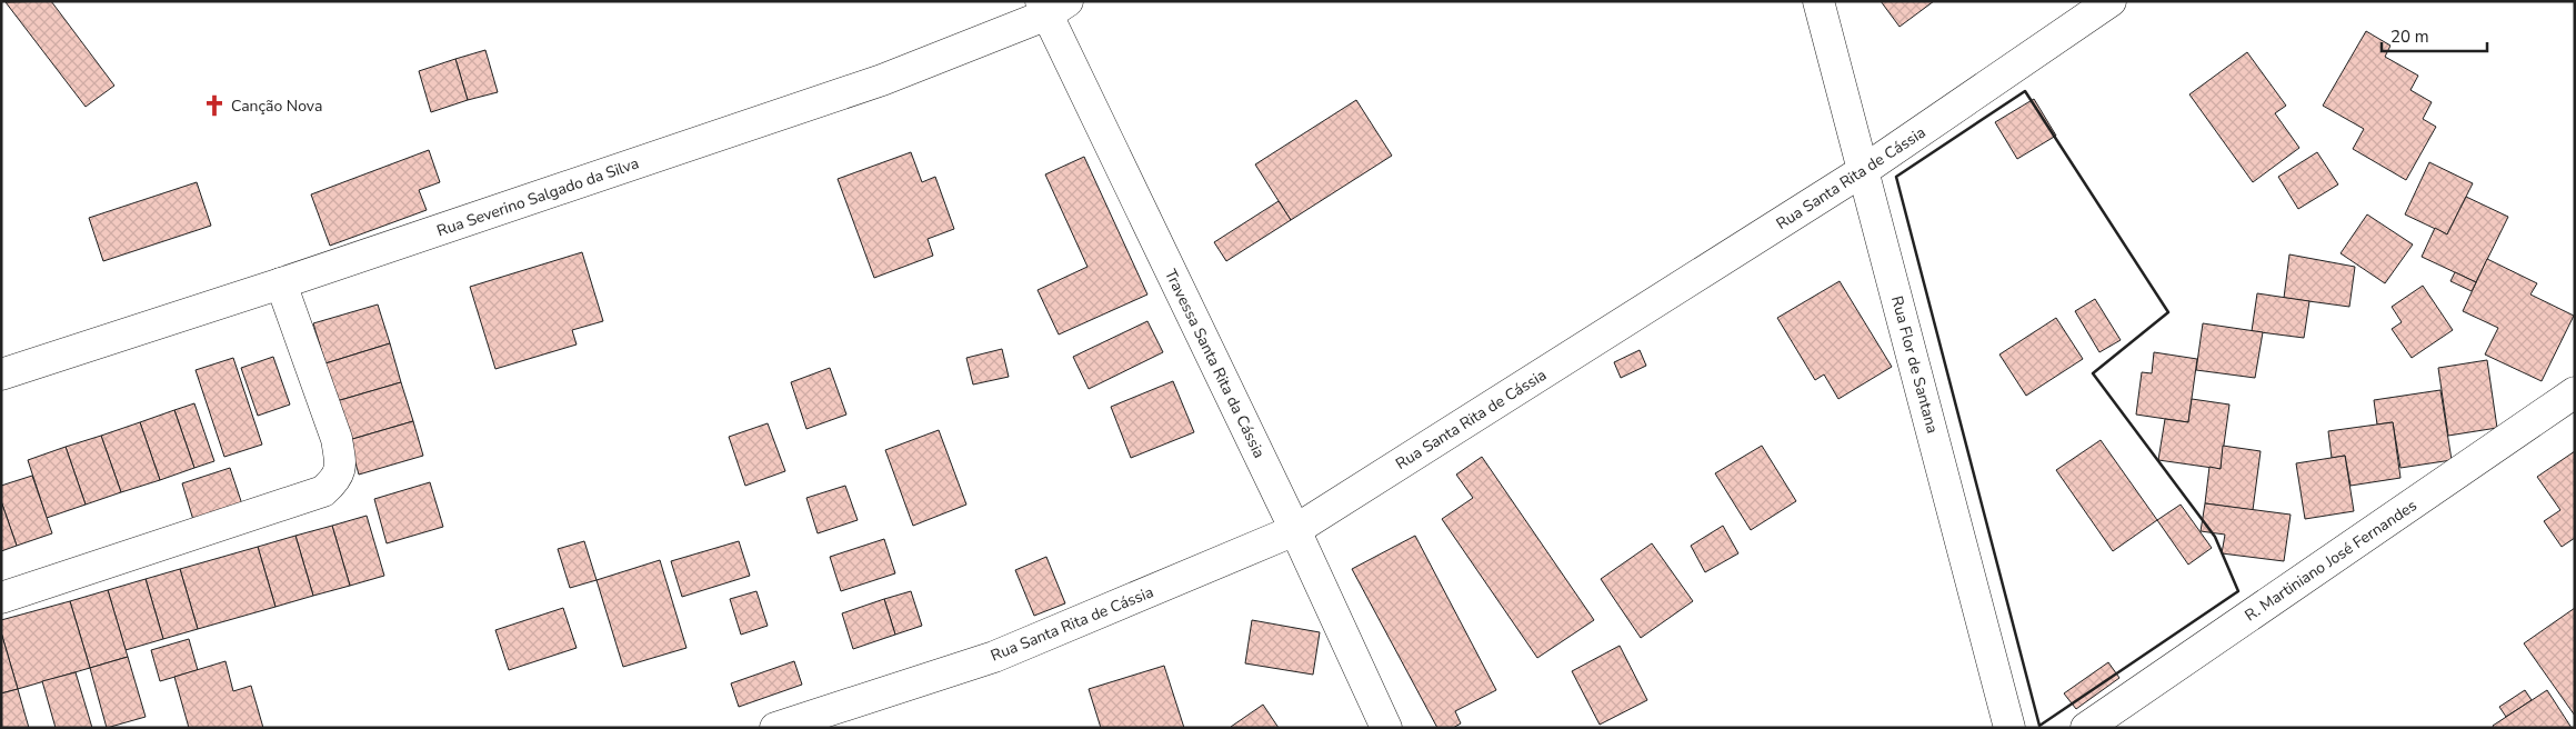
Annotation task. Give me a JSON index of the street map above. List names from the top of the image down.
{
  "streets": {
    "street": [
      "Rua Santa Rita de Cássia",
      "Rua Severino Salgado da Silva",
      "Travessa Santa Rita da Cássia",
      "Rua Flor de Santana",
      "R. Martiniano José Fernandes"
    ]
  },
  "crossings": [
    ["Rua Santa Rita de Cássia", "Travessa Santa Rita da Cássia"],
    ["Rua Santa Rita de Cássia", "Rua Flor de Santana"],
    ["Rua Severino Salgado da Silva", "Travessa Santa Rita da Cássia"]
  ],
  "places": {
    "church": ["Canção Nova"]
  },
  "scale_bar": "20 m"
}
